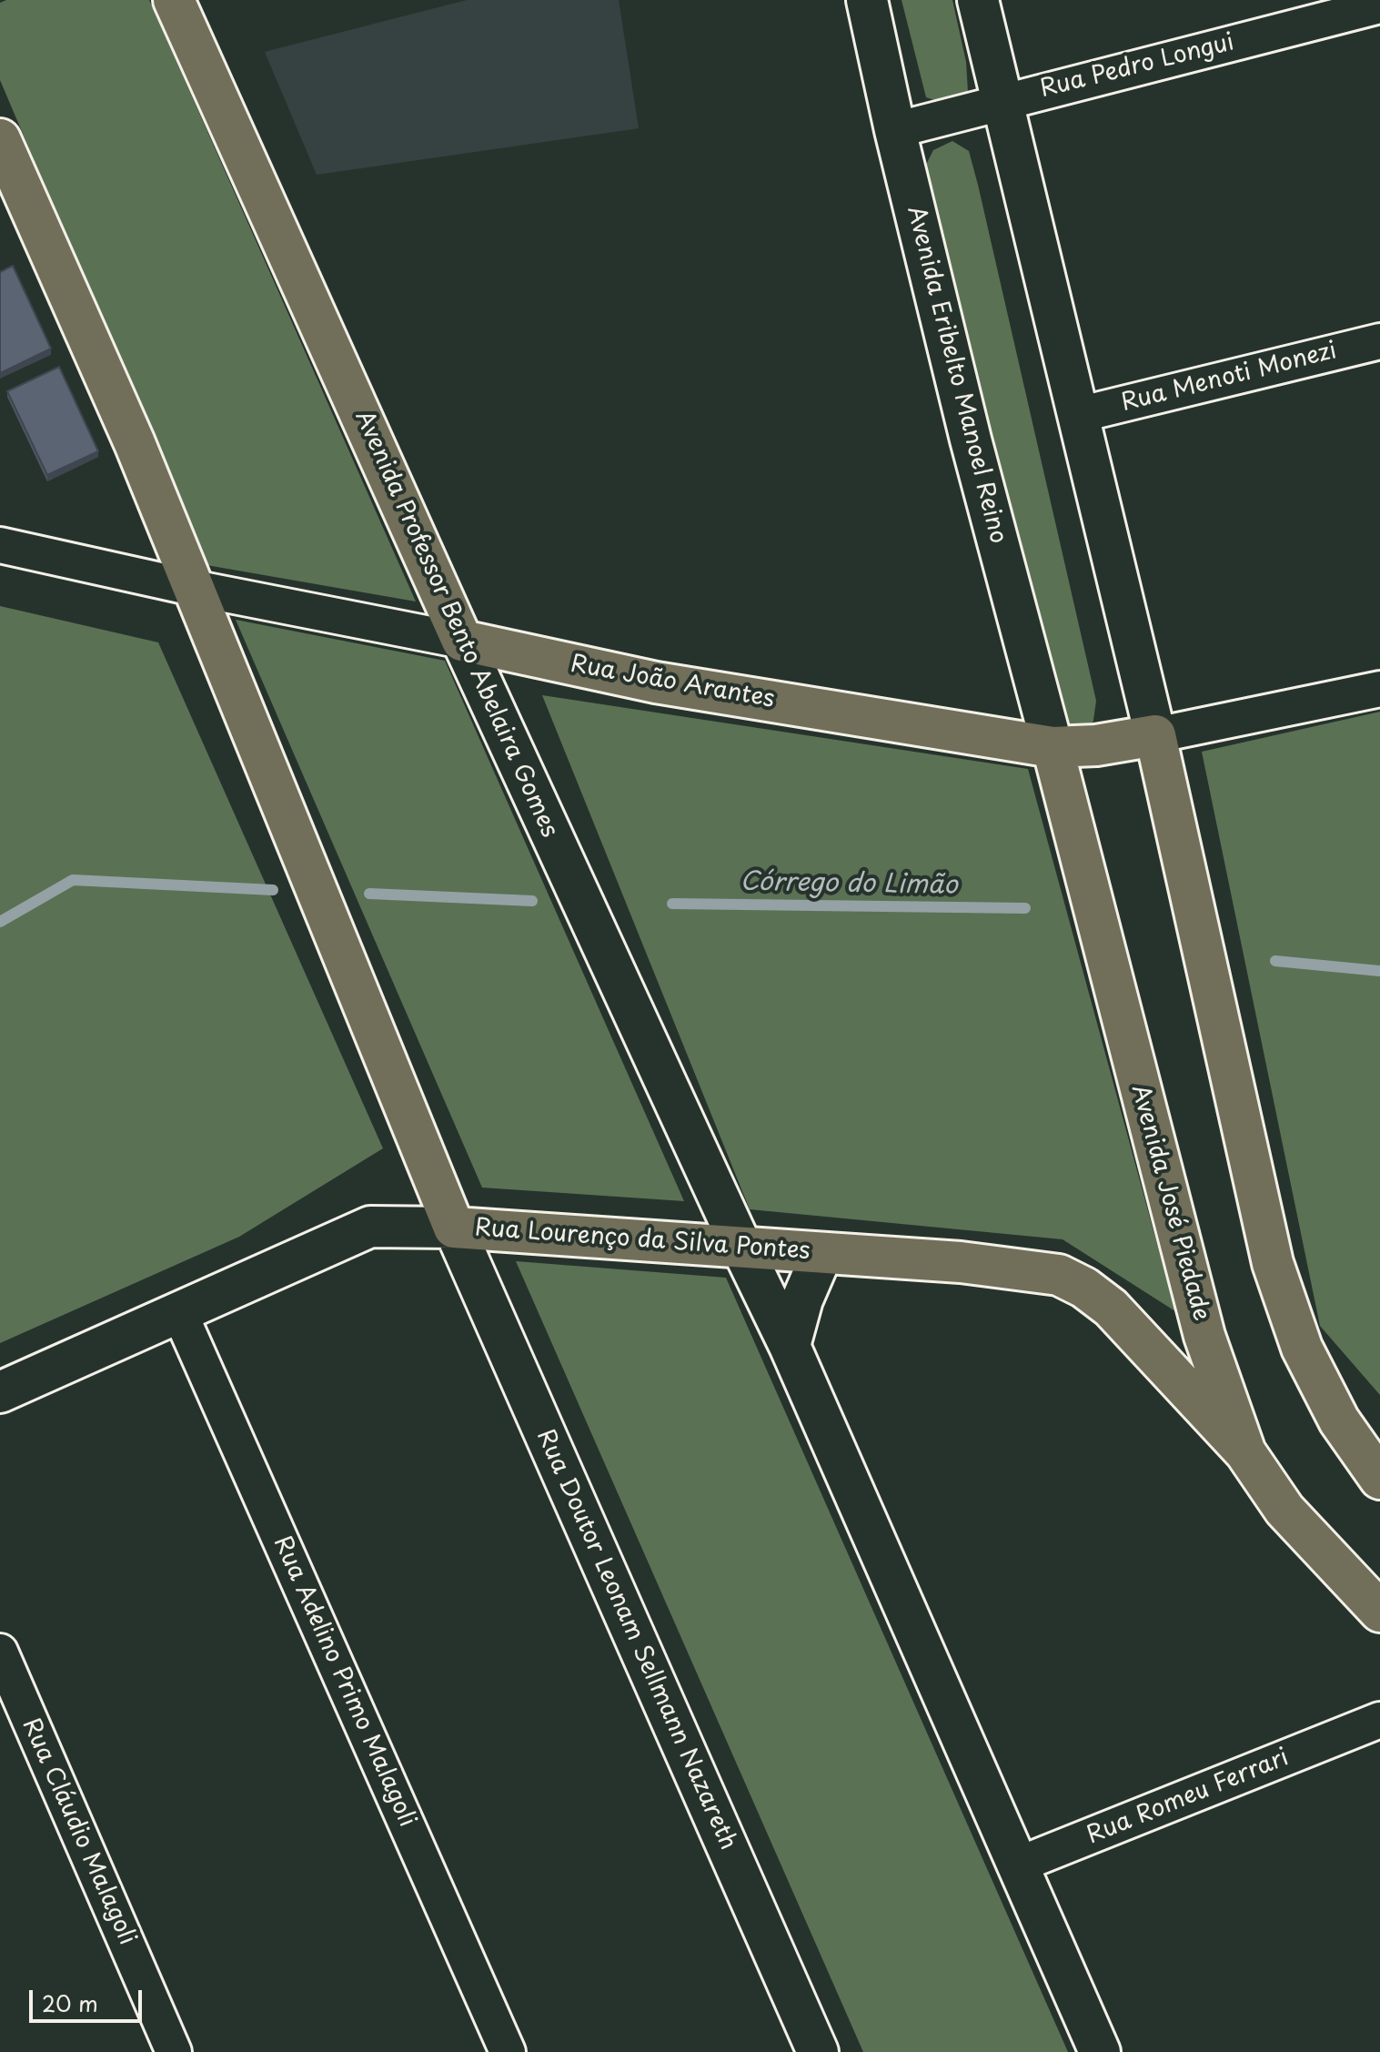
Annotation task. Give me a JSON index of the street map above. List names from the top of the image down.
{
  "streets": {
    "main road": [
      "Avenida Professor Bento Abelaira Gomes",
      "Rua João Arantes",
      "Avenida José Piedade",
      "Rua Lourenço da Silva Pontes"
    ],
    "street": [
      "Rua Pedro Longui",
      "Avenida Eribelto Manoel Reino",
      "Rua Menoti Monezi",
      "Rua Doutor Leonam Sellmann Nazareth",
      "Rua Adelino Primo Malagoli",
      "Rua Romeu Ferrari",
      "Rua Cláudio Malagoli"
    ]
  },
  "crossings": [
    ["Rua Pedro Longui", "Avenida Eribelto Manoel Reino"],
    ["Avenida Eribelto Manoel Reino", "Rua João Arantes"],
    ["Avenida Eribelto Manoel Reino", "Avenida José Piedade"],
    ["Avenida Professor Bento Abelaira Gomes", "Rua João Arantes"],
    ["Avenida Professor Bento Abelaira Gomes", "Rua Lourenço da Silva Pontes"],
    ["Rua João Arantes", "Avenida José Piedade"],
    ["Avenida José Piedade", "Rua Lourenço da Silva Pontes"],
    ["Rua Lourenço da Silva Pontes", "Rua Doutor Leonam Sellmann Nazareth"],
    ["Rua Lourenço da Silva Pontes", "Rua Adelino Primo Malagoli"]
  ],
  "water": ["Córrego do Limão"],
  "scale_bar": "20 m"
}
